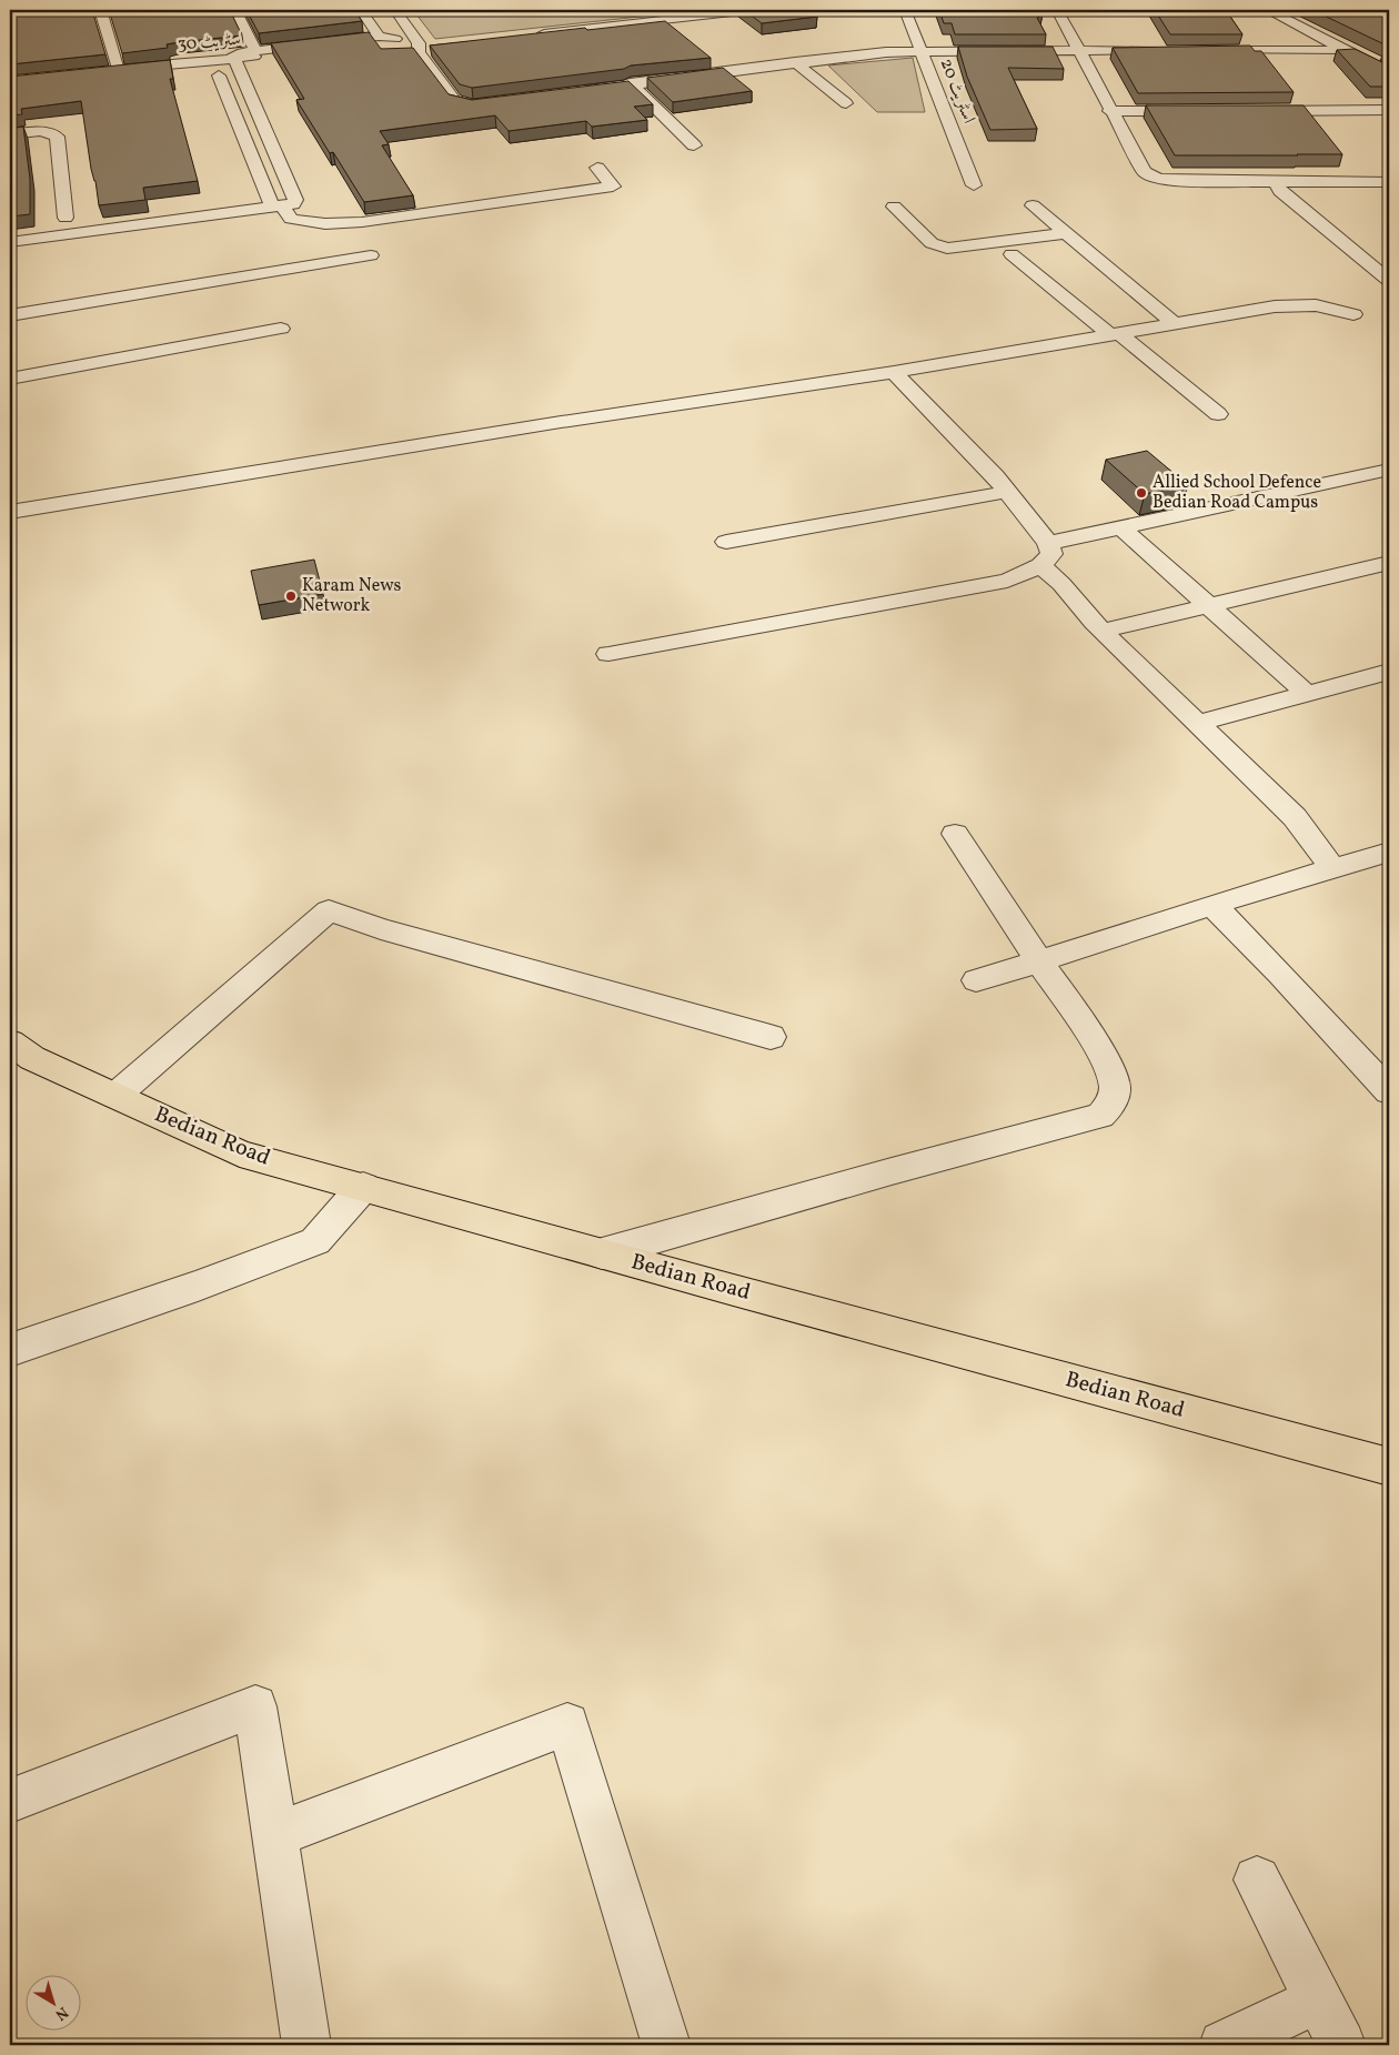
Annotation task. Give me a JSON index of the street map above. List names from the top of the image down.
{
  "streets": {
    "main road": ["Bedian Road"],
    "street": ["اسٹریٹ 30", "اسٹریٹ 20"]
  },
  "places": ["Allied School Defence Bedian Road Campus", "Karam News Network"],
  "north": "bottom right"
}
